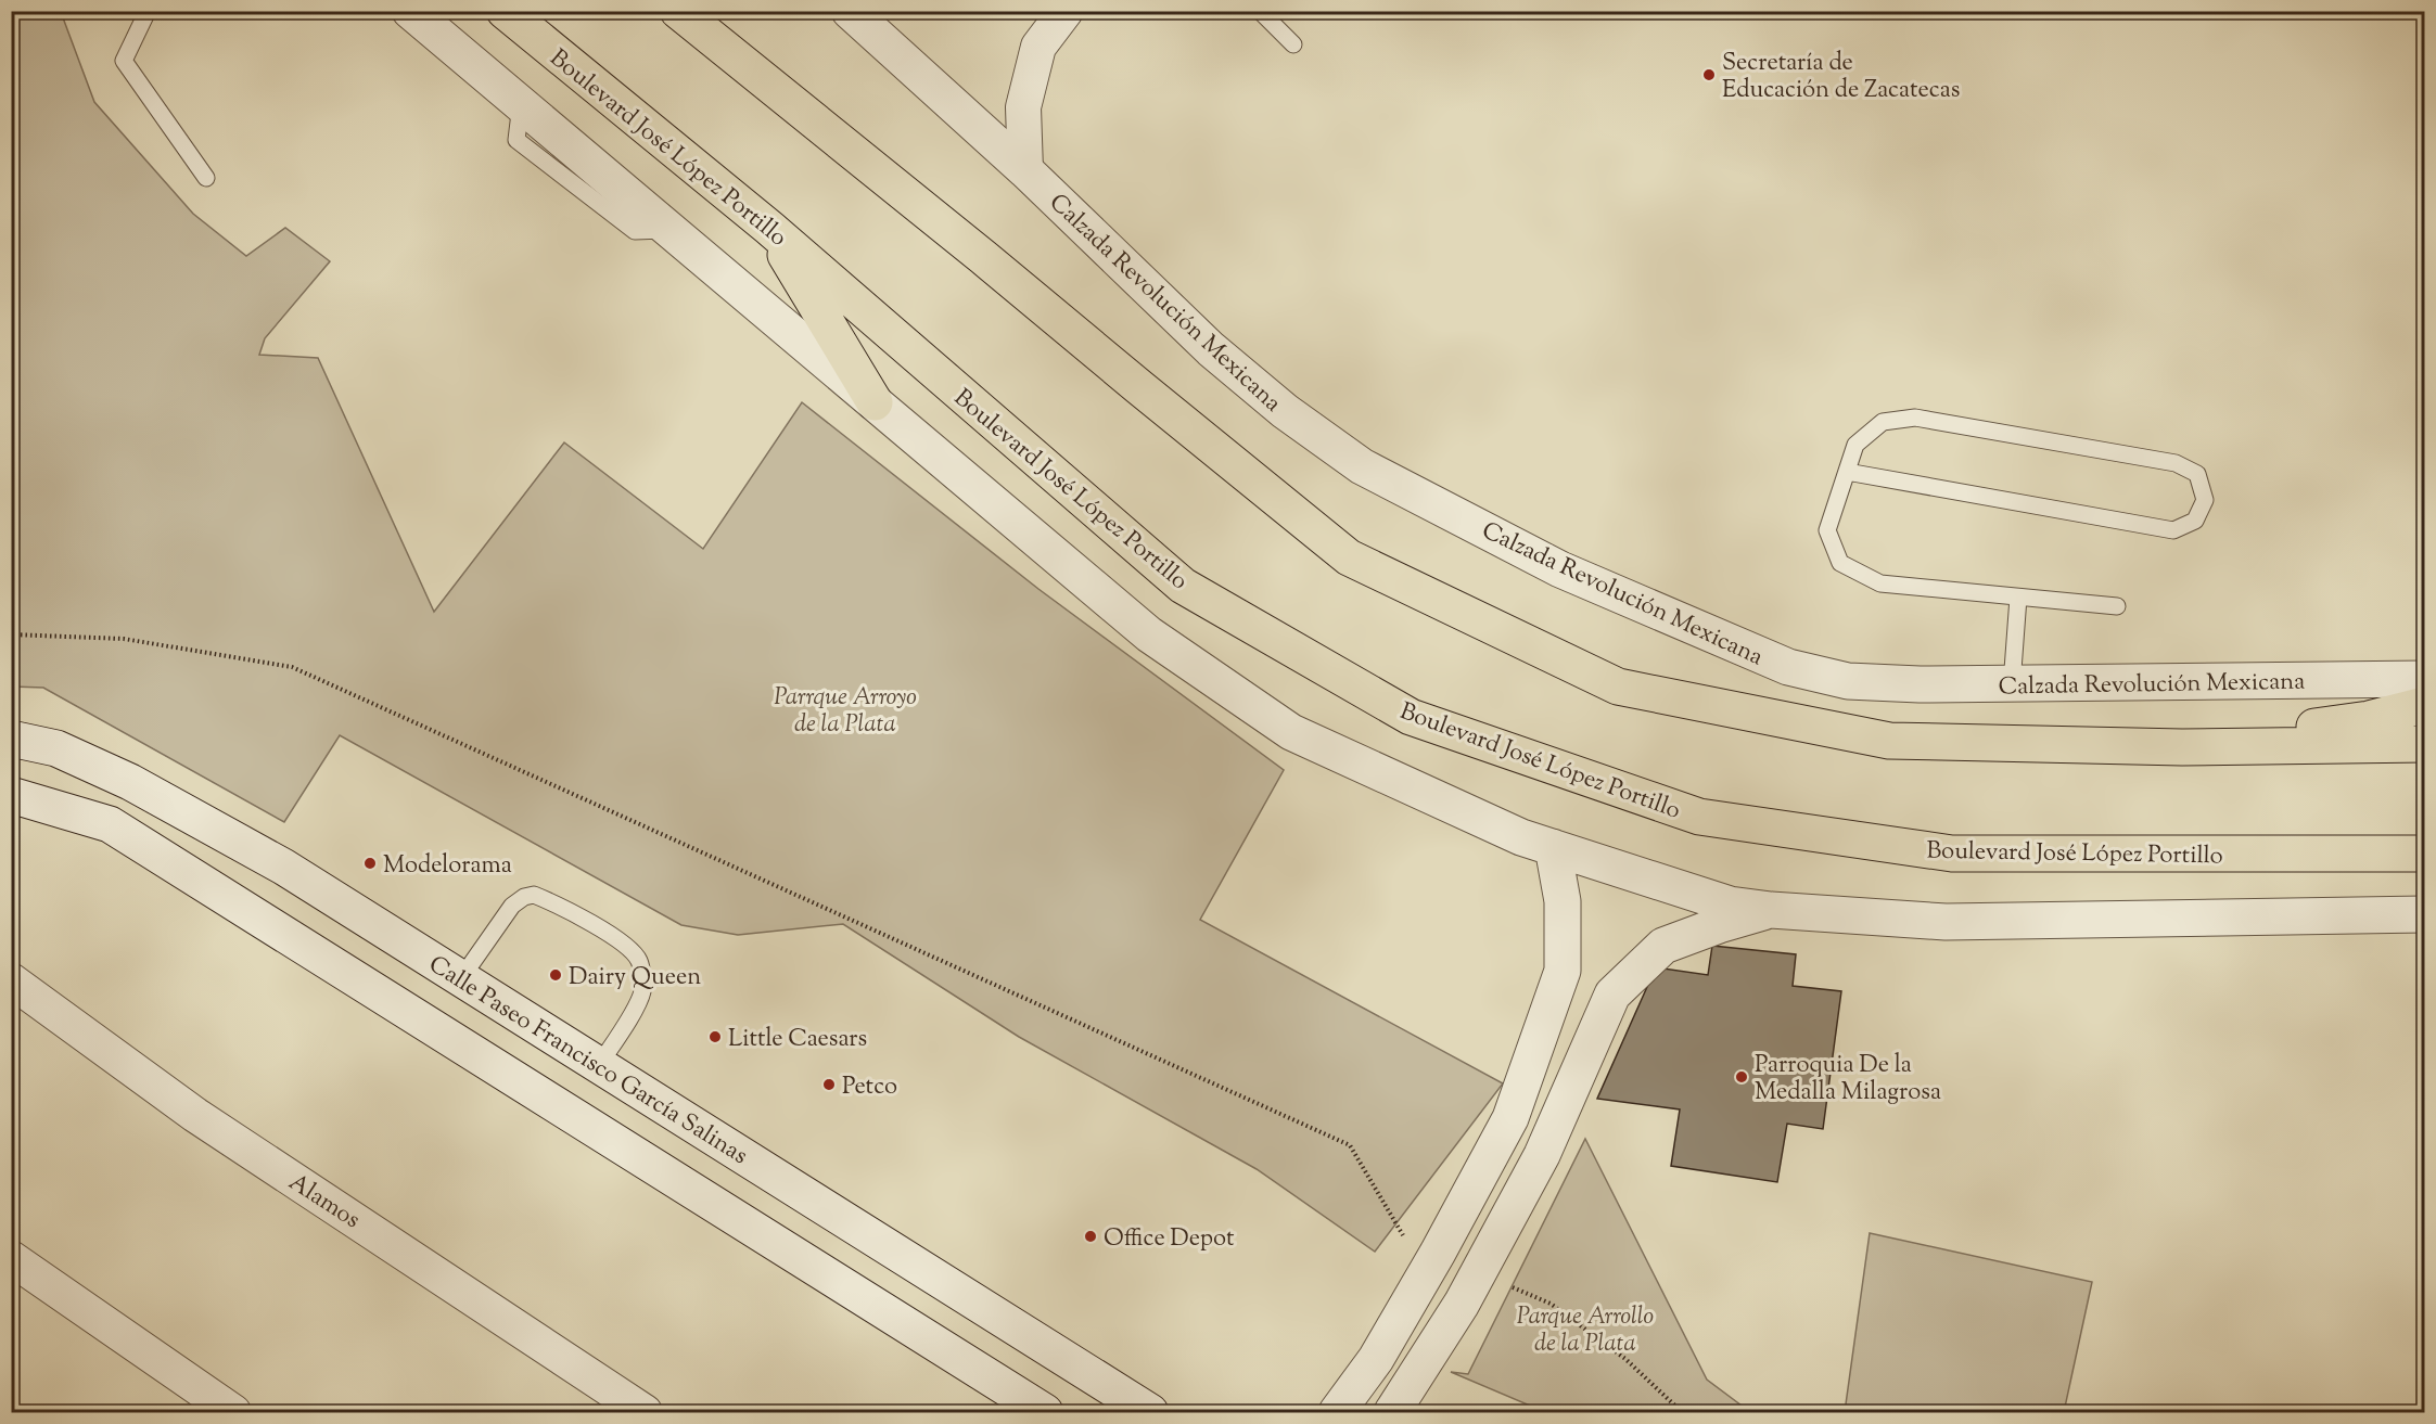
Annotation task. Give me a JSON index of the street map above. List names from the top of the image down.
{
  "streets": {
    "main road": ["Boulevard José López Portillo"],
    "street": ["Calzada Revolución Mexicana", "Calle Paseo Francisco García Salinas", "Alamos"]
  },
  "parks": ["Parrque Arroyo de la Plata", "Parque Arrollo de la Plata"],
  "places": [
    "Secretaría de Educación de Zacatecas",
    "Modelorama",
    "Dairy Queen",
    "Little Caesars",
    "Parroquia De la Medalla Milagrosa",
    "Petco",
    "Office Depot"
  ]
}
